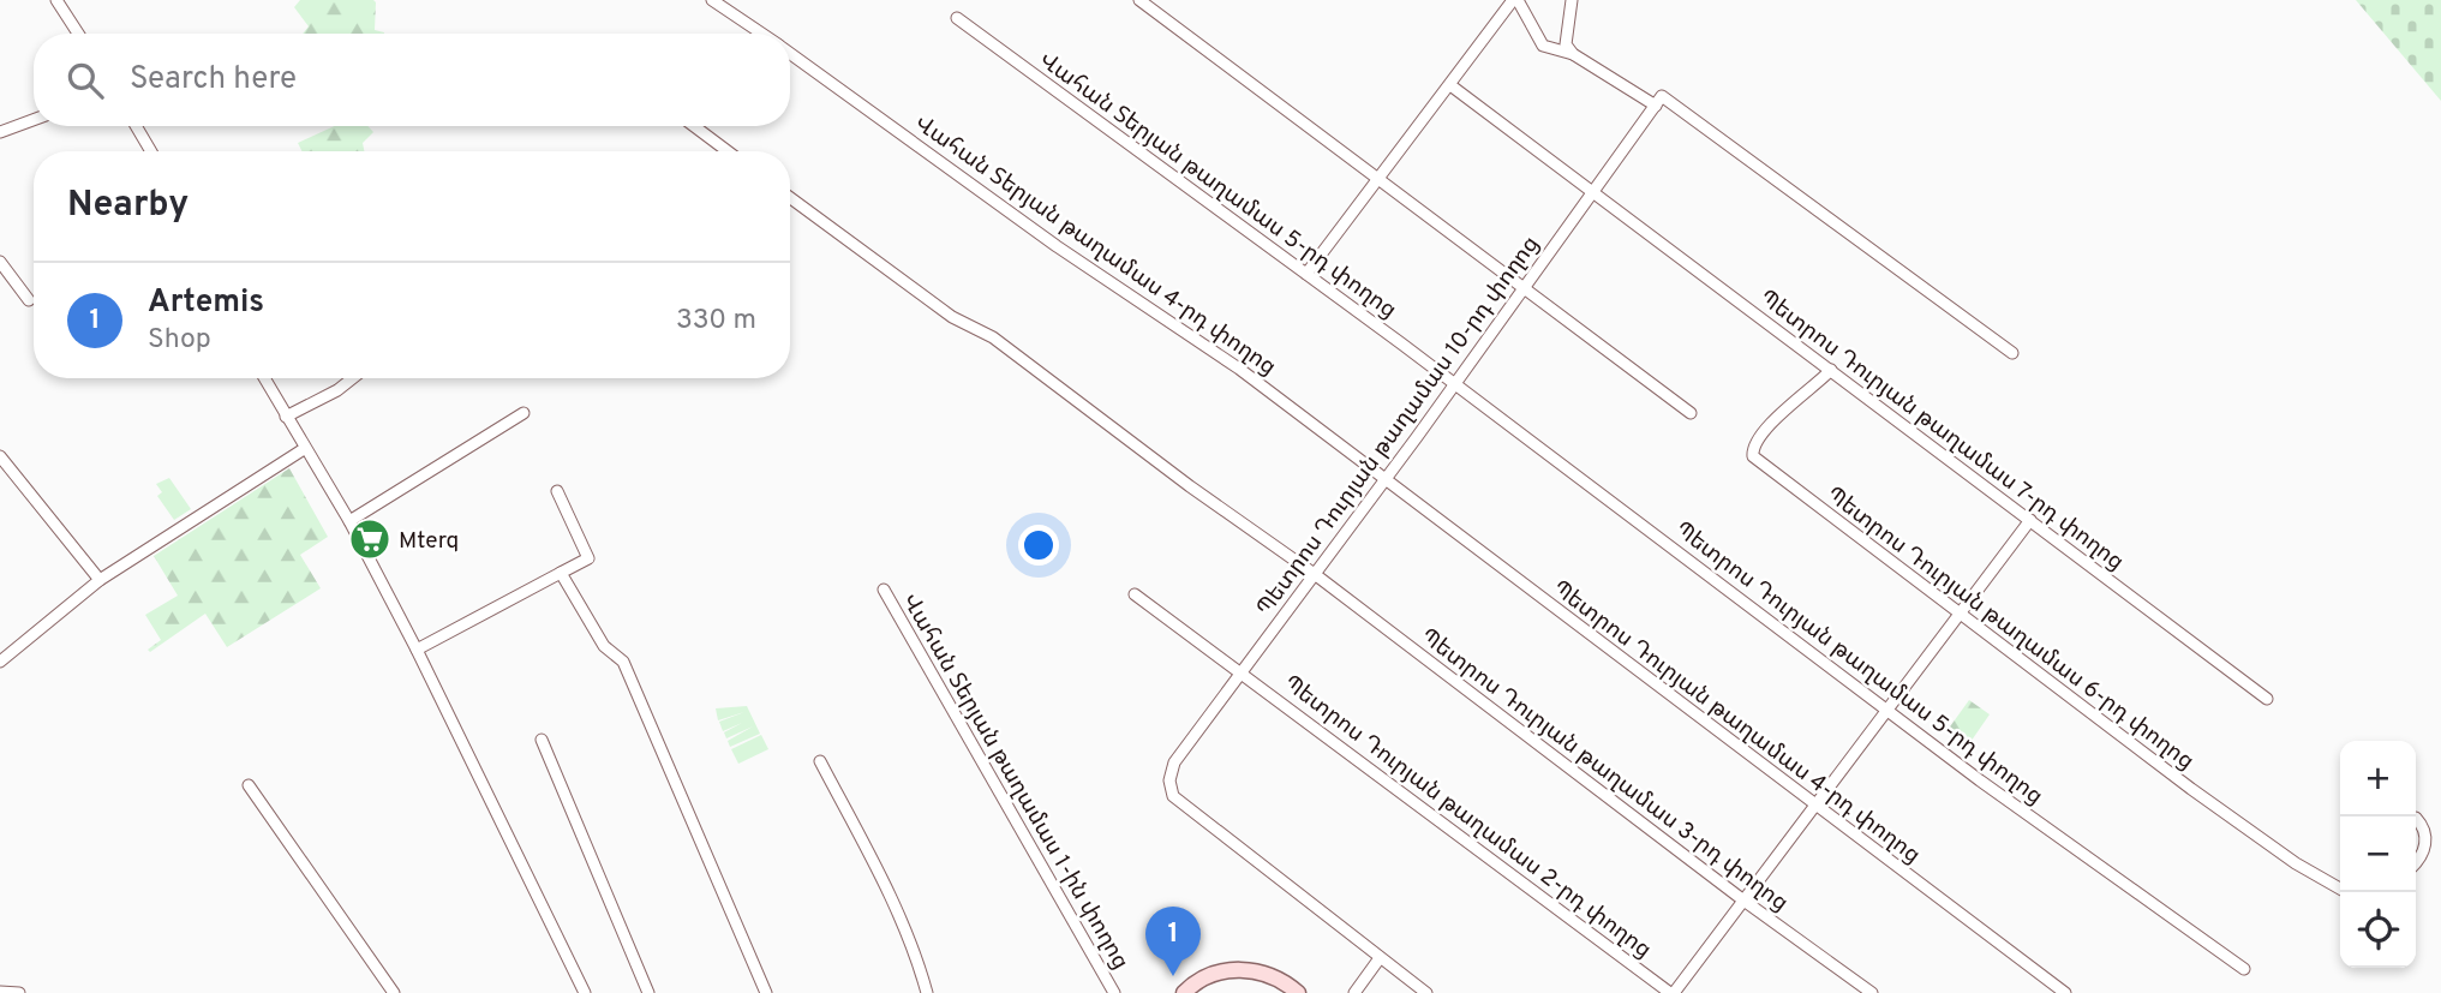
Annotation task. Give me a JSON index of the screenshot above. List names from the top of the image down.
{
  "streets": {
    "street": [
      "Վահան Տերյան թաղամաս 5-րդ փողոց",
      "Վահան Տերյան թաղամաս 4-րդ փողոց",
      "Պետրոս Դուրյան թաղամաս 10-րդ փողոց",
      "Պետրոս Դուրյան թաղամաս 7-րդ փողոց",
      "Պետրոս Դուրյան թաղամաս 6-րդ փողոց",
      "Պետրոս Դուրյան թաղամաս 5-րդ փողոց",
      "Պետրոս Դուրյան թաղամաս 4-րդ փողոց",
      "Պետրոս Դուրյան թաղամաս 3-րդ փողոց",
      "Վահան Տերյան թաղամաս 1-ին փողոց",
      "Պետրոս Դուրյան թաղամաս 2-րդ փողոց"
    ]
  },
  "crossings": [
    ["Վահան Տերյան թաղամաս 5-րդ փողոց", "Պետրոս Դուրյան թաղամաս 10-րդ փողոց"],
    ["Վահան Տերյան թաղամաս 5-րդ փողոց", "Պետրոս Դուրյան թաղամաս 5-րդ փողոց"],
    ["Վահան Տերյան թաղամաս 4-րդ փողոց", "Պետրոս Դուրյան թաղամաս 10-րդ փողոց"],
    ["Վահան Տերյան թաղամաս 4-րդ փողոց", "Պետրոս Դուրյան թաղամաս 4-րդ փողոց"],
    ["Պետրոս Դուրյան թաղամաս 10-րդ փողոց", "Պետրոս Դուրյան թաղամաս 7-րդ փողոց"],
    ["Պետրոս Դուրյան թաղամաս 10-րդ փողոց", "Պետրոս Դուրյան թաղամաս 5-րդ փողոց"],
    ["Պետրոս Դուրյան թաղամաս 10-րդ փողոց", "Պետրոս Դուրյան թաղամաս 4-րդ փողոց"],
    ["Պետրոս Դուրյան թաղամաս 10-րդ փողոց", "Պետրոս Դուրյան թաղամաս 3-րդ փողոց"],
    ["Պետրոս Դուրյան թաղամաս 10-րդ փողոց", "Պետրոս Դուրյան թաղամաս 2-րդ փողոց"],
    ["Պետրոս Դուրյան թաղամաս 7-րդ փողոց", "Պետրոս Դուրյան թաղամաս 6-րդ փողոց"]
  ],
  "places": {
    "supermarket": ["Mterq"]
  },
  "page": {
    "search": "Search here",
    "heading": "Nearby",
    "list": [
      {
        "mark": "1",
        "name": "Artemis",
        "note": "Shop",
        "value": "330 m"
      }
    ],
    "map_buttons": ["+", "−"],
    "pins": "1"
  }
}
